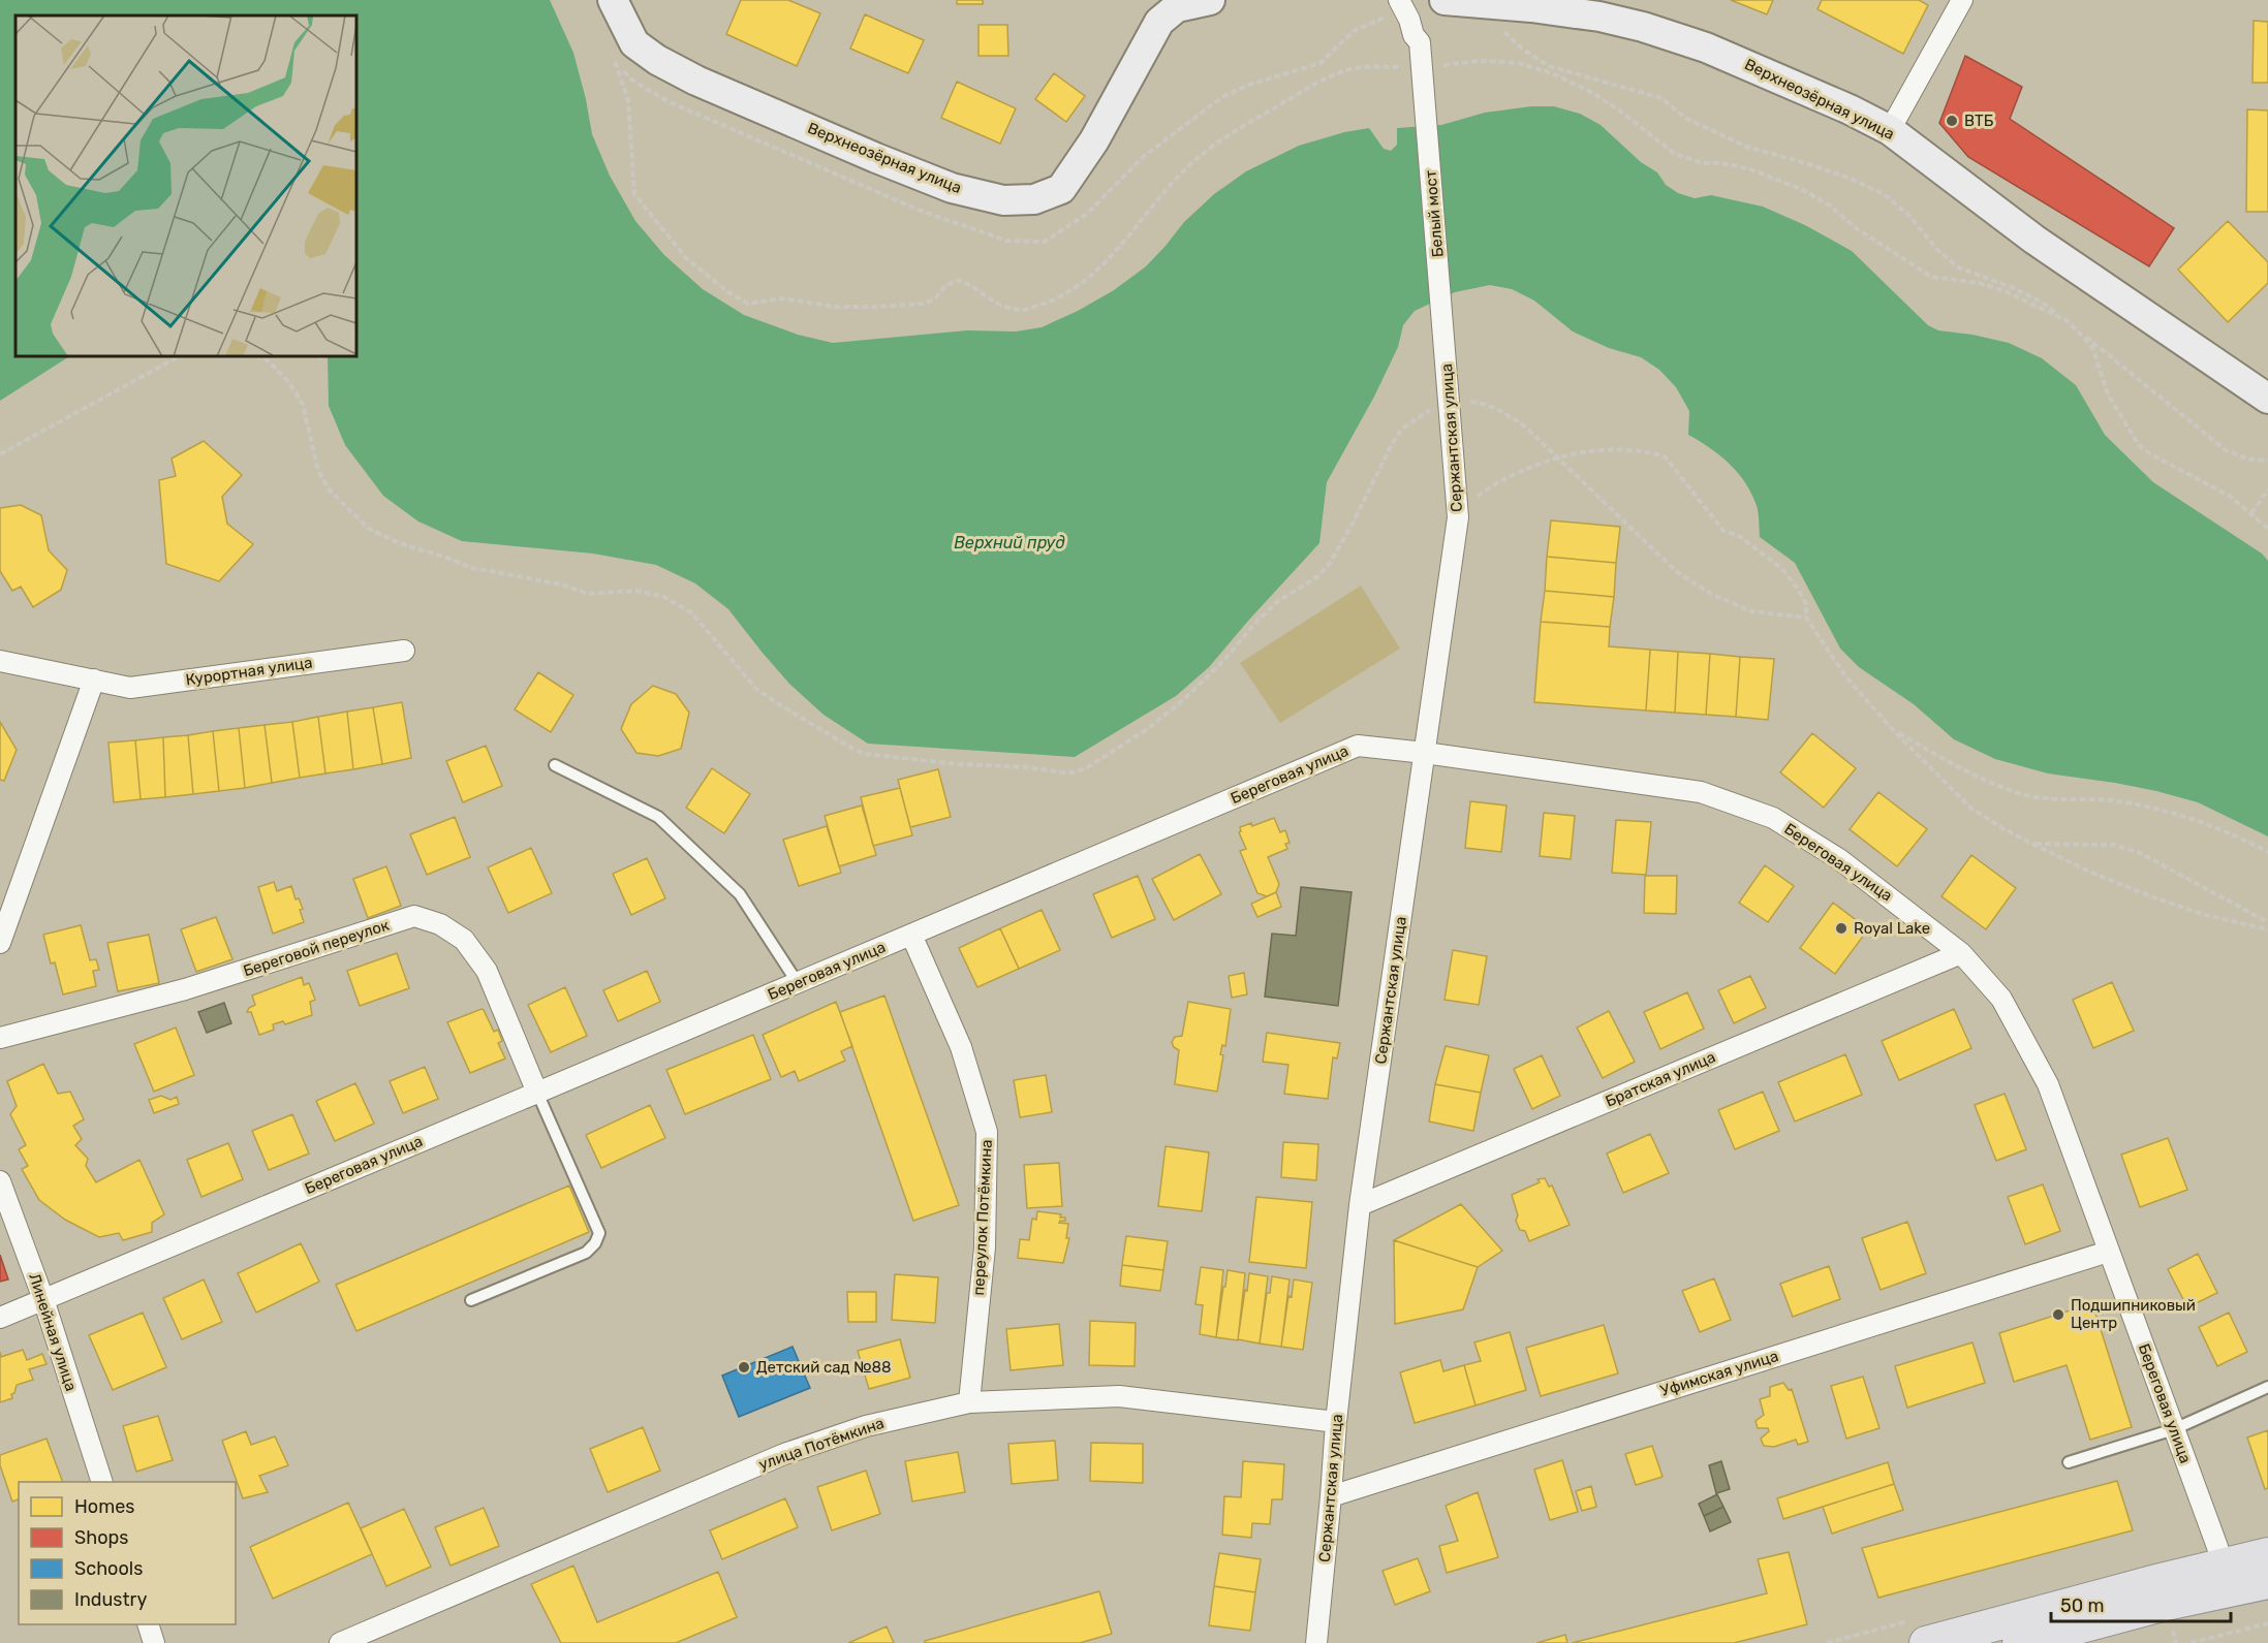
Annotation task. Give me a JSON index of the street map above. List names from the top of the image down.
{
  "streets": {
    "street": [
      "Верхнеозёрная улица",
      "Белый мост",
      "Сержантская улица",
      "Курортная улица",
      "Береговая улица",
      "Береговой переулок",
      "Братская улица",
      "переулок Потёмкина",
      "Линейная улица",
      "Уфимская улица",
      "улица Потёмкина"
    ]
  },
  "crossings": [
    ["Белый мост", "Сержантская улица"],
    ["Сержантская улица", "Береговая улица"],
    ["Сержантская улица", "Братская улица"],
    ["Сержантская улица", "Уфимская улица"],
    ["Сержантская улица", "улица Потёмкина"],
    ["Береговая улица", "Береговой переулок"],
    ["Береговая улица", "Братская улица"],
    ["Береговая улица", "переулок Потёмкина"],
    ["Береговая улица", "Линейная улица"],
    ["Береговая улица", "Уфимская улица"],
    ["переулок Потёмкина", "улица Потёмкина"]
  ],
  "water": ["Верхний пруд"],
  "places": [
    "ВТБ",
    "Royal Lake",
    "Подшипниковый Центр",
    "Детский сад №88"
  ],
  "legend": [
    "Homes",
    "Shops",
    "Schools",
    "Industry"
  ],
  "scale_bar": "50 m"
}
